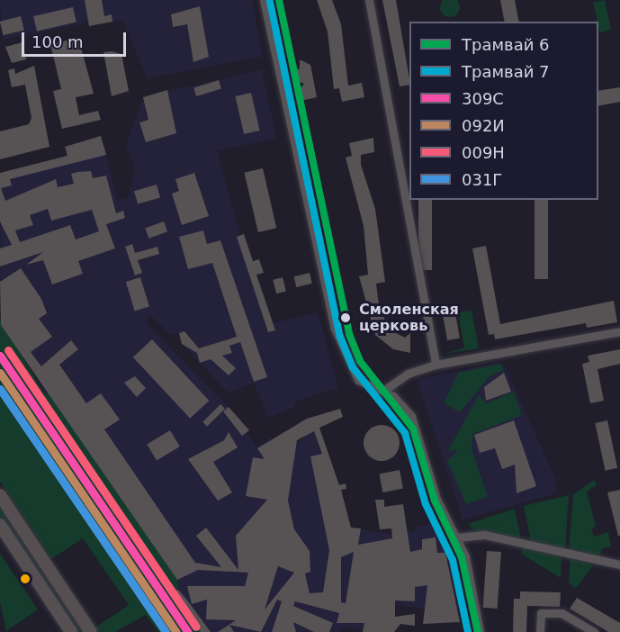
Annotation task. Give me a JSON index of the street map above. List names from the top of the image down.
{
  "places": ["Смоленская церковь"],
  "lines": [
    "tram line 6",
    "tram line 7",
    "transit line 009Н",
    "transit line 309С",
    "transit line 092И",
    "transit line 031Г"
  ],
  "legend": [
    "Трамвай 6",
    "Трамвай 7",
    "309С",
    "092И",
    "009Н",
    "031Г"
  ],
  "scale_bar": "100 m"
}
